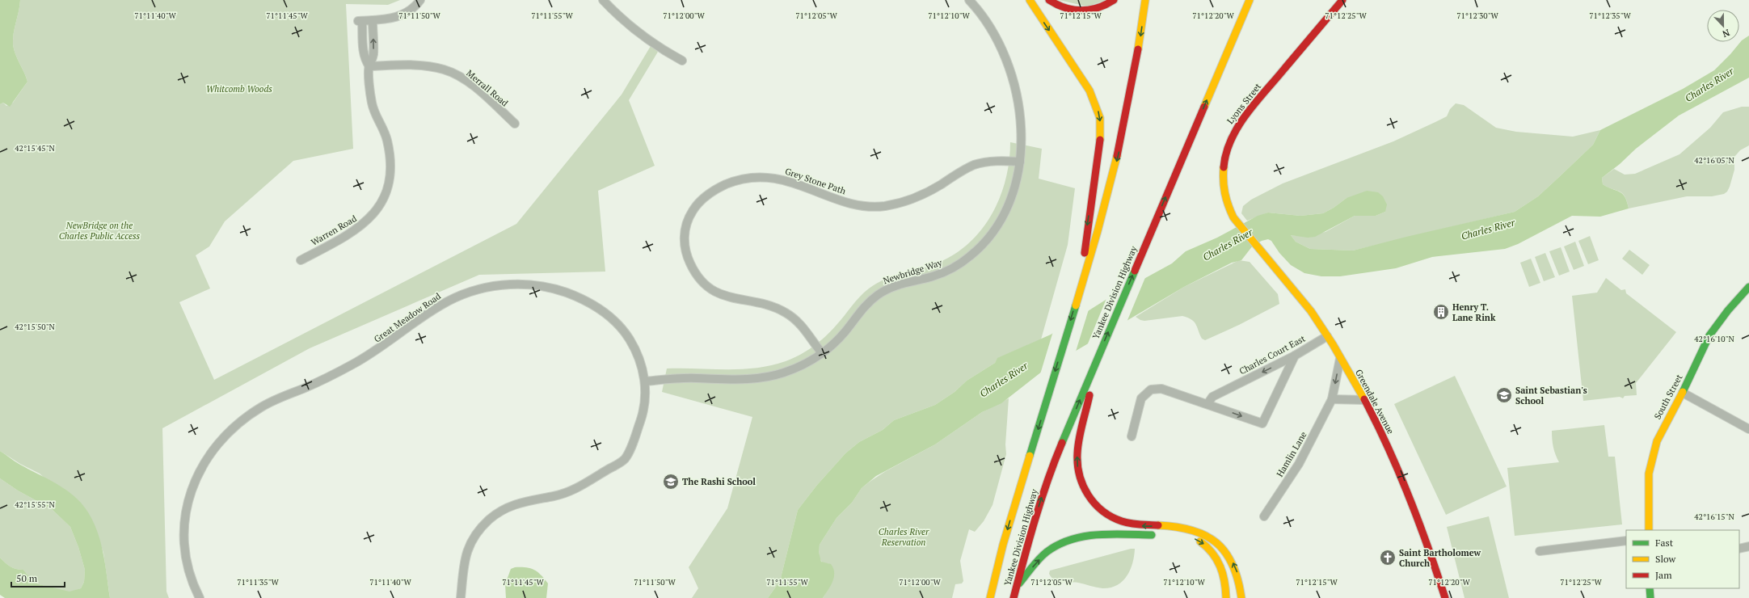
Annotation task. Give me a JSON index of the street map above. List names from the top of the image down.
{
  "streets": {
    "main road": [
      "Lyons Street",
      "Yankee Division Highway",
      "South Street",
      "Greendale Avenue"
    ],
    "street": [
      "Merrall Road",
      "Grey Stone Path",
      "Warren Road",
      "Newbridge Way",
      "Great Meadow Road",
      "Charles Court East",
      "Hamlin Lane"
    ]
  },
  "crossings": [
    ["Merrall Road", "Warren Road"],
    ["Lyons Street", "Greendale Avenue"],
    ["Grey Stone Path", "Newbridge Way"],
    ["Newbridge Way", "Great Meadow Road"],
    ["Charles Court East", "Greendale Avenue"],
    ["Greendale Avenue", "Hamlin Lane"]
  ],
  "one_way": ["Charles Court East"],
  "water": ["Charles River"],
  "parks": ["Whitcomb Woods", "NewBridge on the Charles Public Access", "Charles River Reservation"],
  "places": {
    "building": ["Henry T. Lane Rink"],
    "school or university": ["Saint Sebastian's School", "The Rashi School"],
    "church": ["Saint Bartholomew Church"]
  },
  "legend": ["Fast", "Slow", "Jam"],
  "scale_bar": "50 m",
  "north": "bottom",
  "coordinates": [
    "71°11'40\"W",
    "71°11'45\"W",
    "71°11'50\"W",
    "71°11'55\"W",
    "71°12'00\"W",
    "71°12'05\"W",
    "71°12'10\"W",
    "71°12'15\"W",
    "71°12'20\"W",
    "71°12'25\"W",
    "71°12'30\"W",
    "71°12'35\"W",
    "42°15'45\"N",
    "42°16'05\"N",
    "42°15'50\"N",
    "42°16'10\"N",
    "42°15'55\"N",
    "42°16'15\"N",
    "71°11'35\"W"
  ]
}
